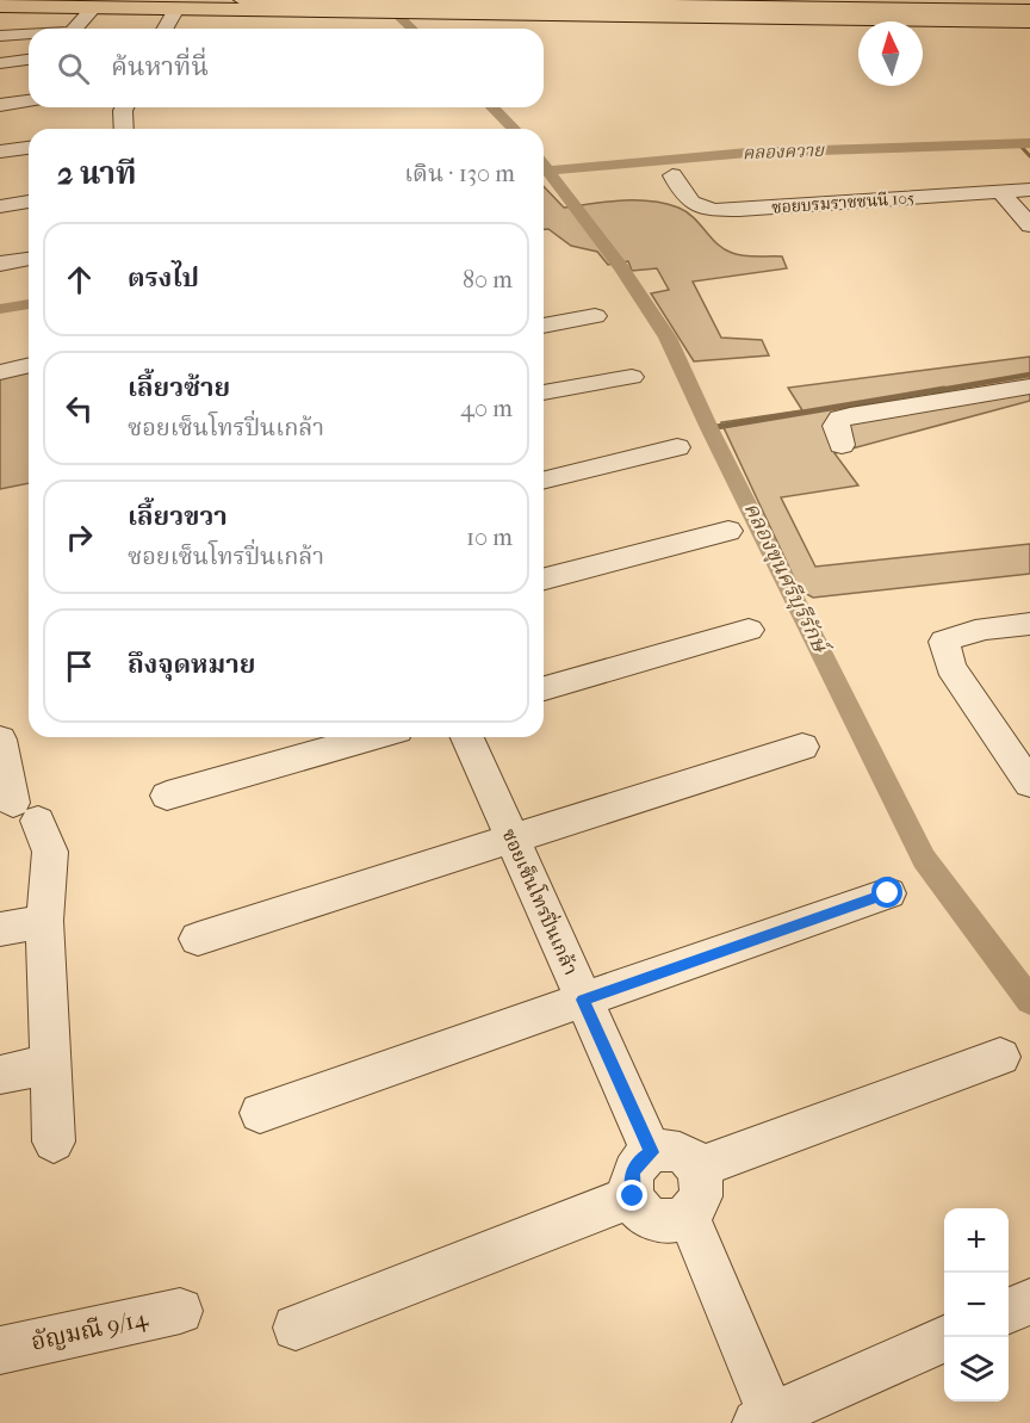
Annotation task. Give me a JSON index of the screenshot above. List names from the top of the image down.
{
  "streets": {
    "street": ["ซอยบรมราชชนนี 105", "ซอยเซ็นโทรปิ่นเกล้า", "อัญมณี 9/14"]
  },
  "water": ["คลองควาย", "คลองขุนศรีบุรีรักษ์"],
  "north": "top",
  "page": {
    "search": "ค้นหาที่นี่",
    "heading": ["2 นาที", "เดิน · 130 m"],
    "list": [
      ["ตรงไป", "80 m"],
      ["เลี้ยวซ้าย", "ซอยเซ็นโทรปิ่นเกล้า", "40 m"],
      ["เลี้ยวขวา", "ซอยเซ็นโทรปิ่นเกล้า", "10 m"],
      "ถึงจุดหมาย"
    ],
    "map_buttons": ["+", "−"]
  }
}
